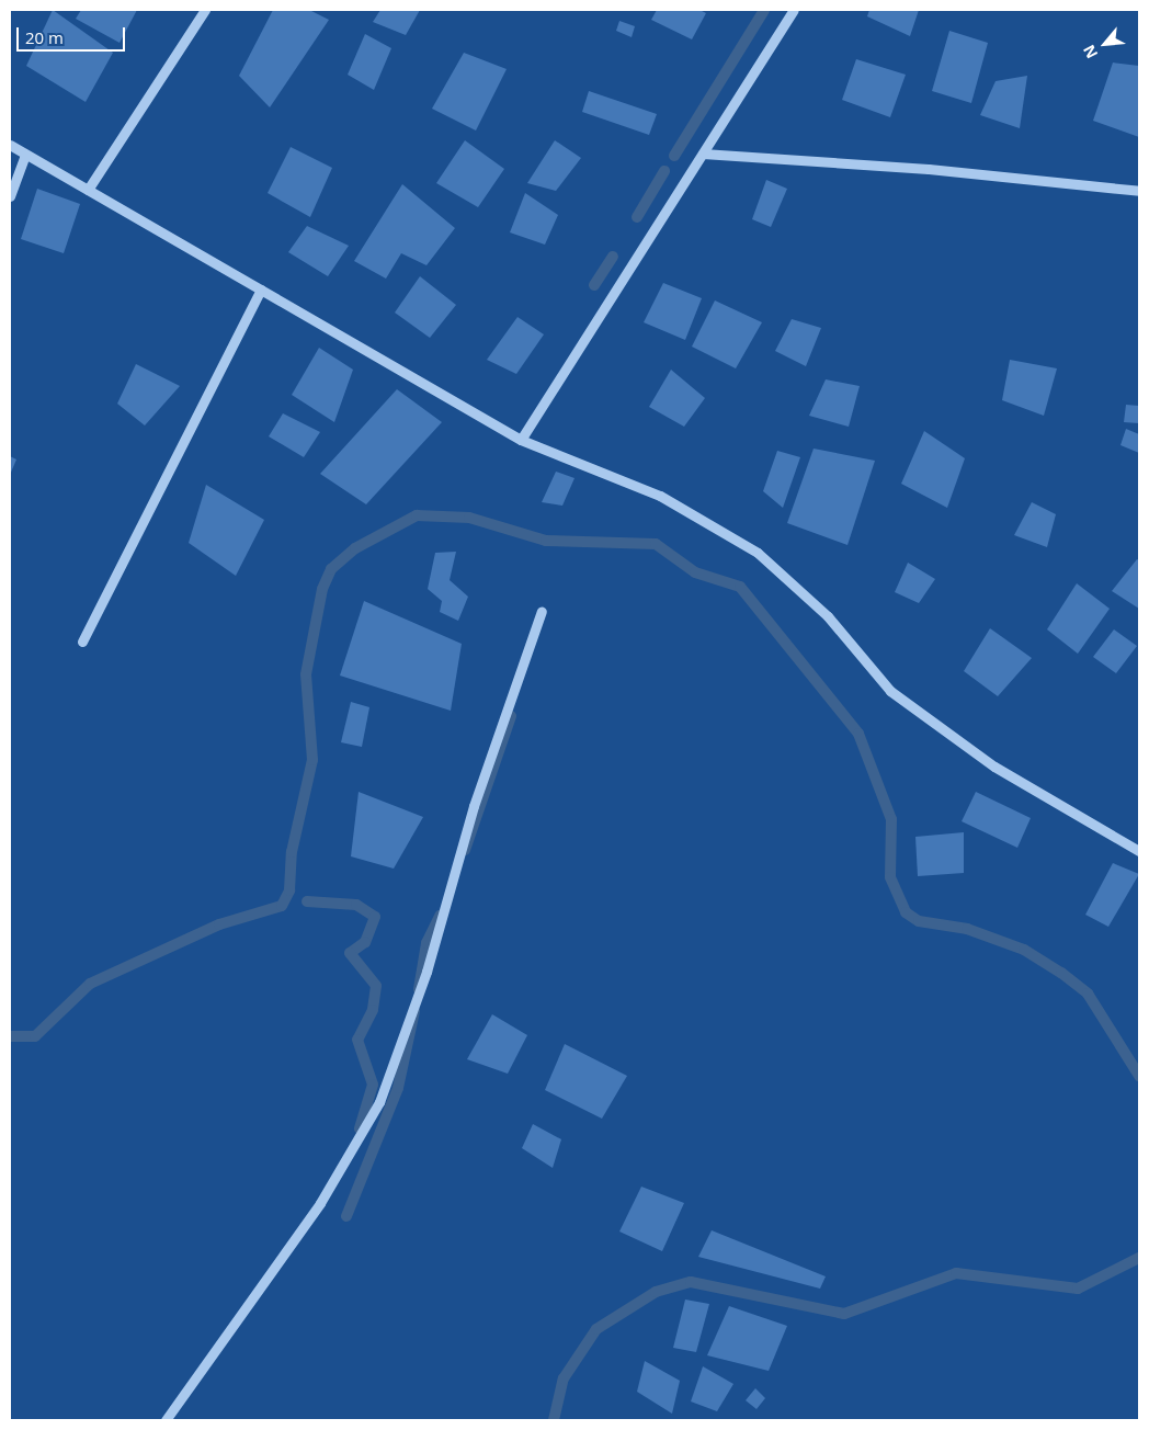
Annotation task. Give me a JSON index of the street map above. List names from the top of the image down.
{
  "scale_bar": "20 m",
  "north": "bottom left"
}
